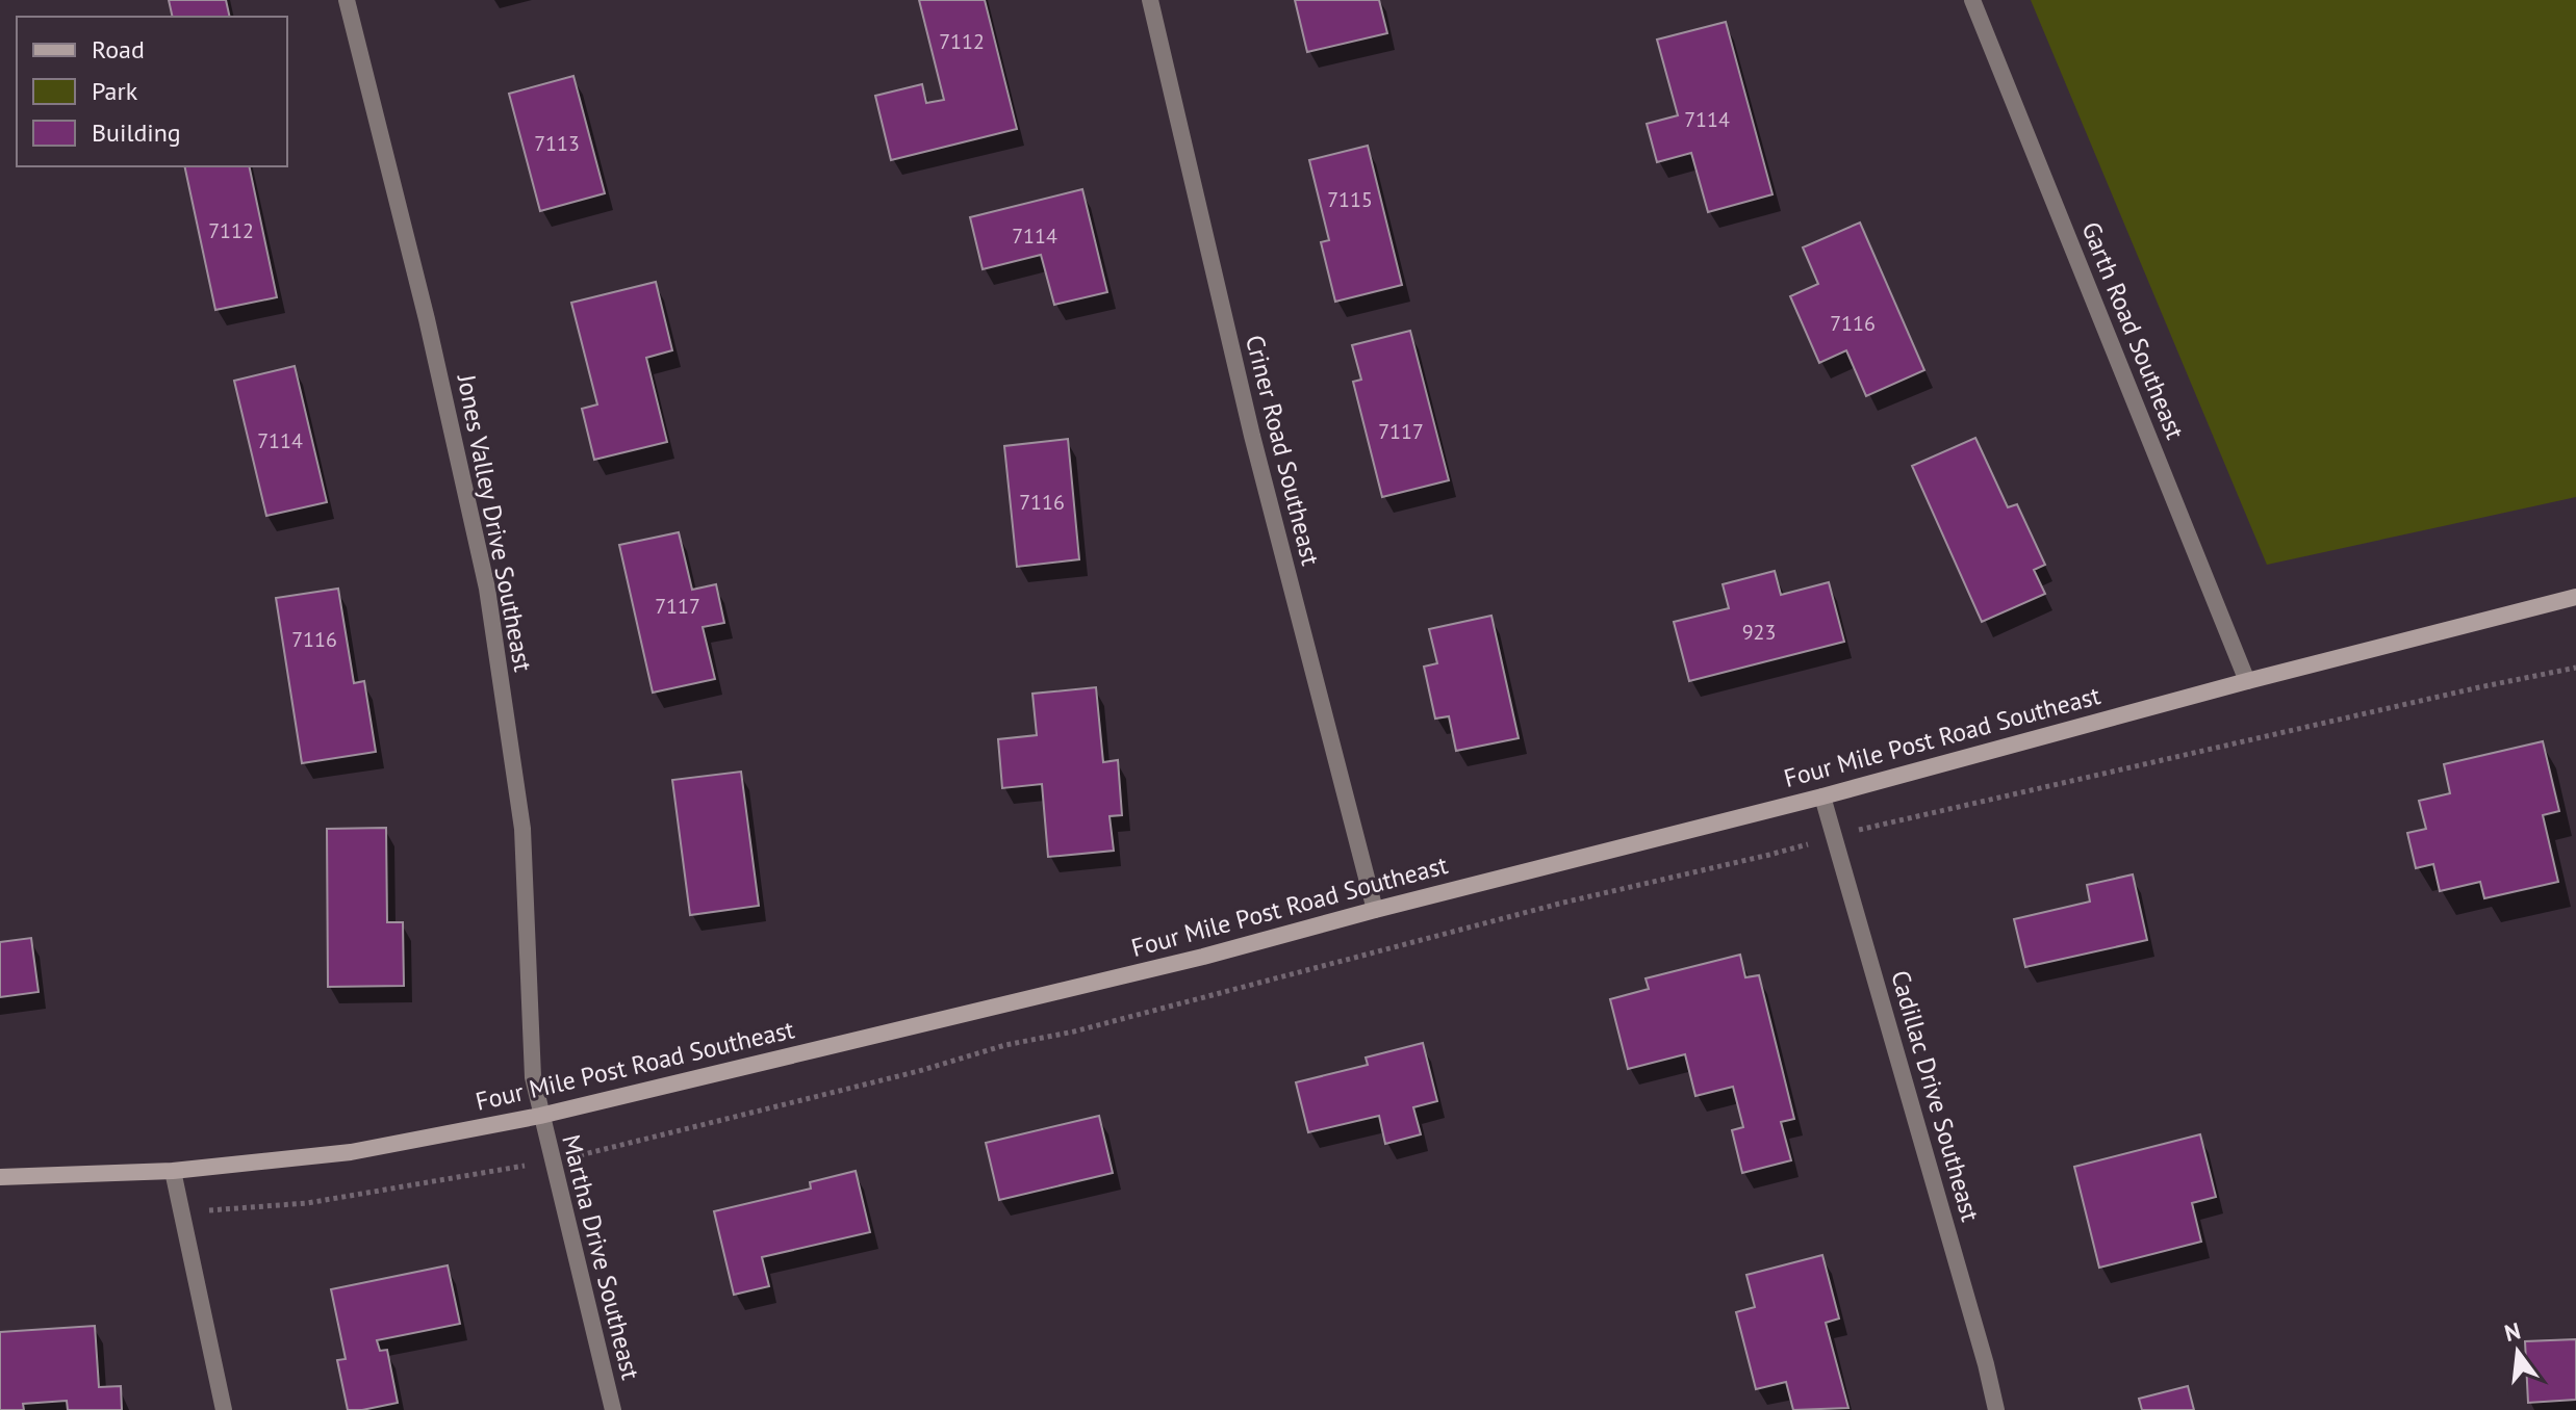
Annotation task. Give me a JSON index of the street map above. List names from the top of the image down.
{
  "streets": {
    "main road": ["Four Mile Post Road Southeast"],
    "street": [
      "Garth Road Southeast",
      "Criner Road Southeast",
      "Jones Valley Drive Southeast",
      "Cadillac Drive Southeast",
      "Martha Drive Southeast"
    ]
  },
  "crossings": [
    ["Garth Road Southeast", "Four Mile Post Road Southeast"],
    ["Criner Road Southeast", "Four Mile Post Road Southeast"],
    ["Jones Valley Drive Southeast", "Four Mile Post Road Southeast"],
    ["Jones Valley Drive Southeast", "Martha Drive Southeast"],
    ["Four Mile Post Road Southeast", "Cadillac Drive Southeast"],
    ["Four Mile Post Road Southeast", "Martha Drive Southeast"]
  ],
  "house_numbers": [
    "7112",
    "7114",
    "7113",
    "7115",
    "7112",
    "7114",
    "7116",
    "7117",
    "7114",
    "7116",
    "7117",
    "923",
    "7116"
  ],
  "legend": ["Road", "Park", "Building"],
  "north": "top"
}
